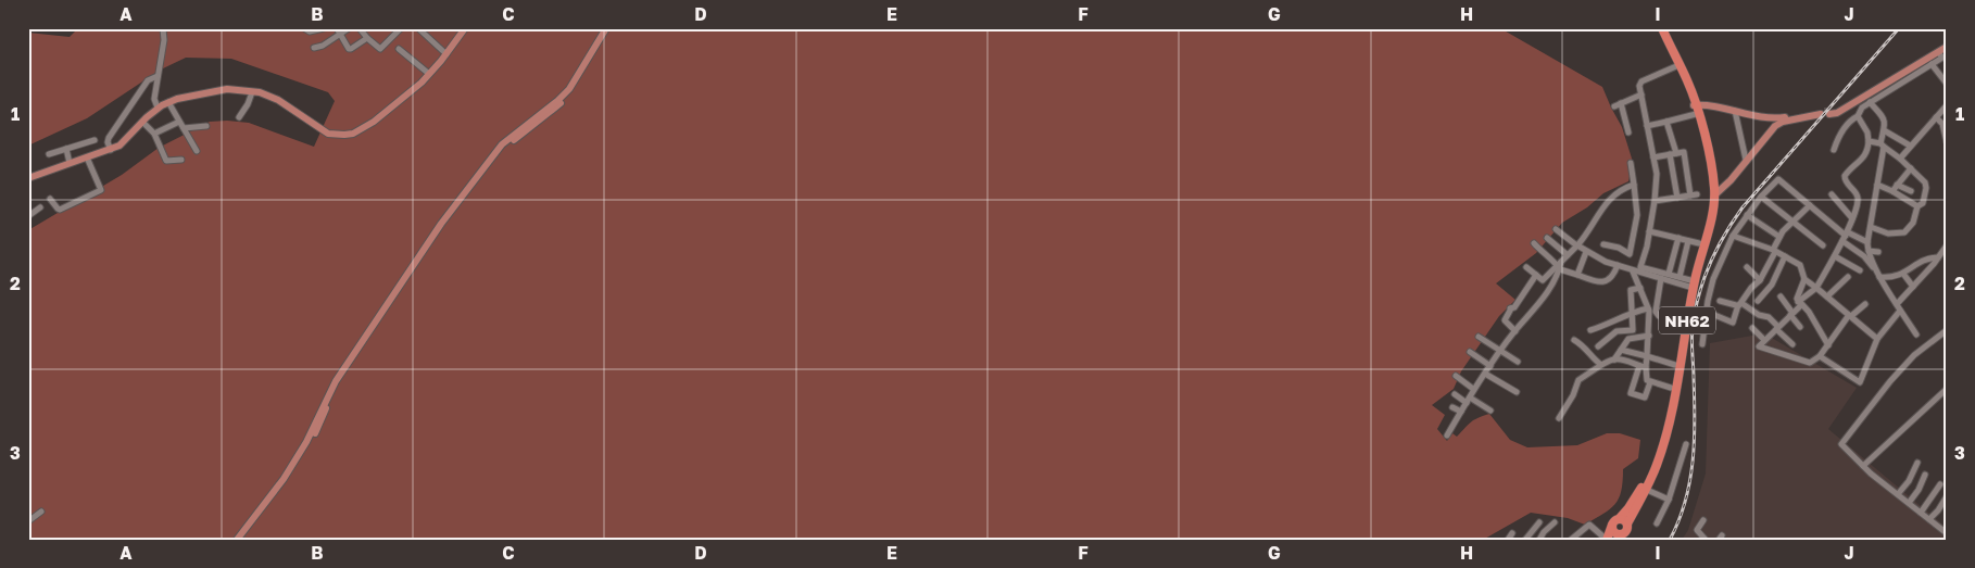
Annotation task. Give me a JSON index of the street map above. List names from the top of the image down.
{
  "streets": {
    "highway": ["NH62"]
  },
  "grid": {
    "columns": [
      "A",
      "B",
      "C",
      "D",
      "E",
      "F",
      "G",
      "H",
      "I",
      "J"
    ],
    "rows": ["1", "2", "3"]
  }
}
